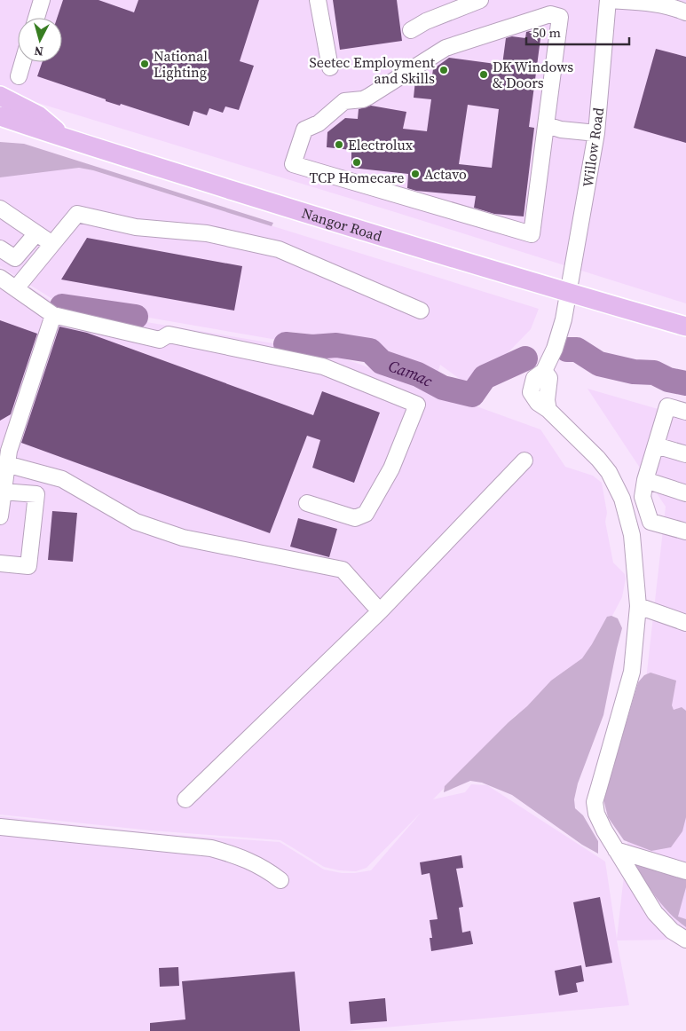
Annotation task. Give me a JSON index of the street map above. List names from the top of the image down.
{
  "streets": {
    "main road": ["Nangor Road"],
    "street": ["Willow Road"]
  },
  "crossings": [
    ["Willow Road", "Nangor Road"]
  ],
  "water": ["Camac"],
  "places": [
    "National Lighting",
    "Seetec Employment and Skills",
    "DK Windows & Doors",
    "Electrolux",
    "TCP Homecare",
    "Actavo"
  ],
  "scale_bar": "50 m",
  "north": "bottom"
}
